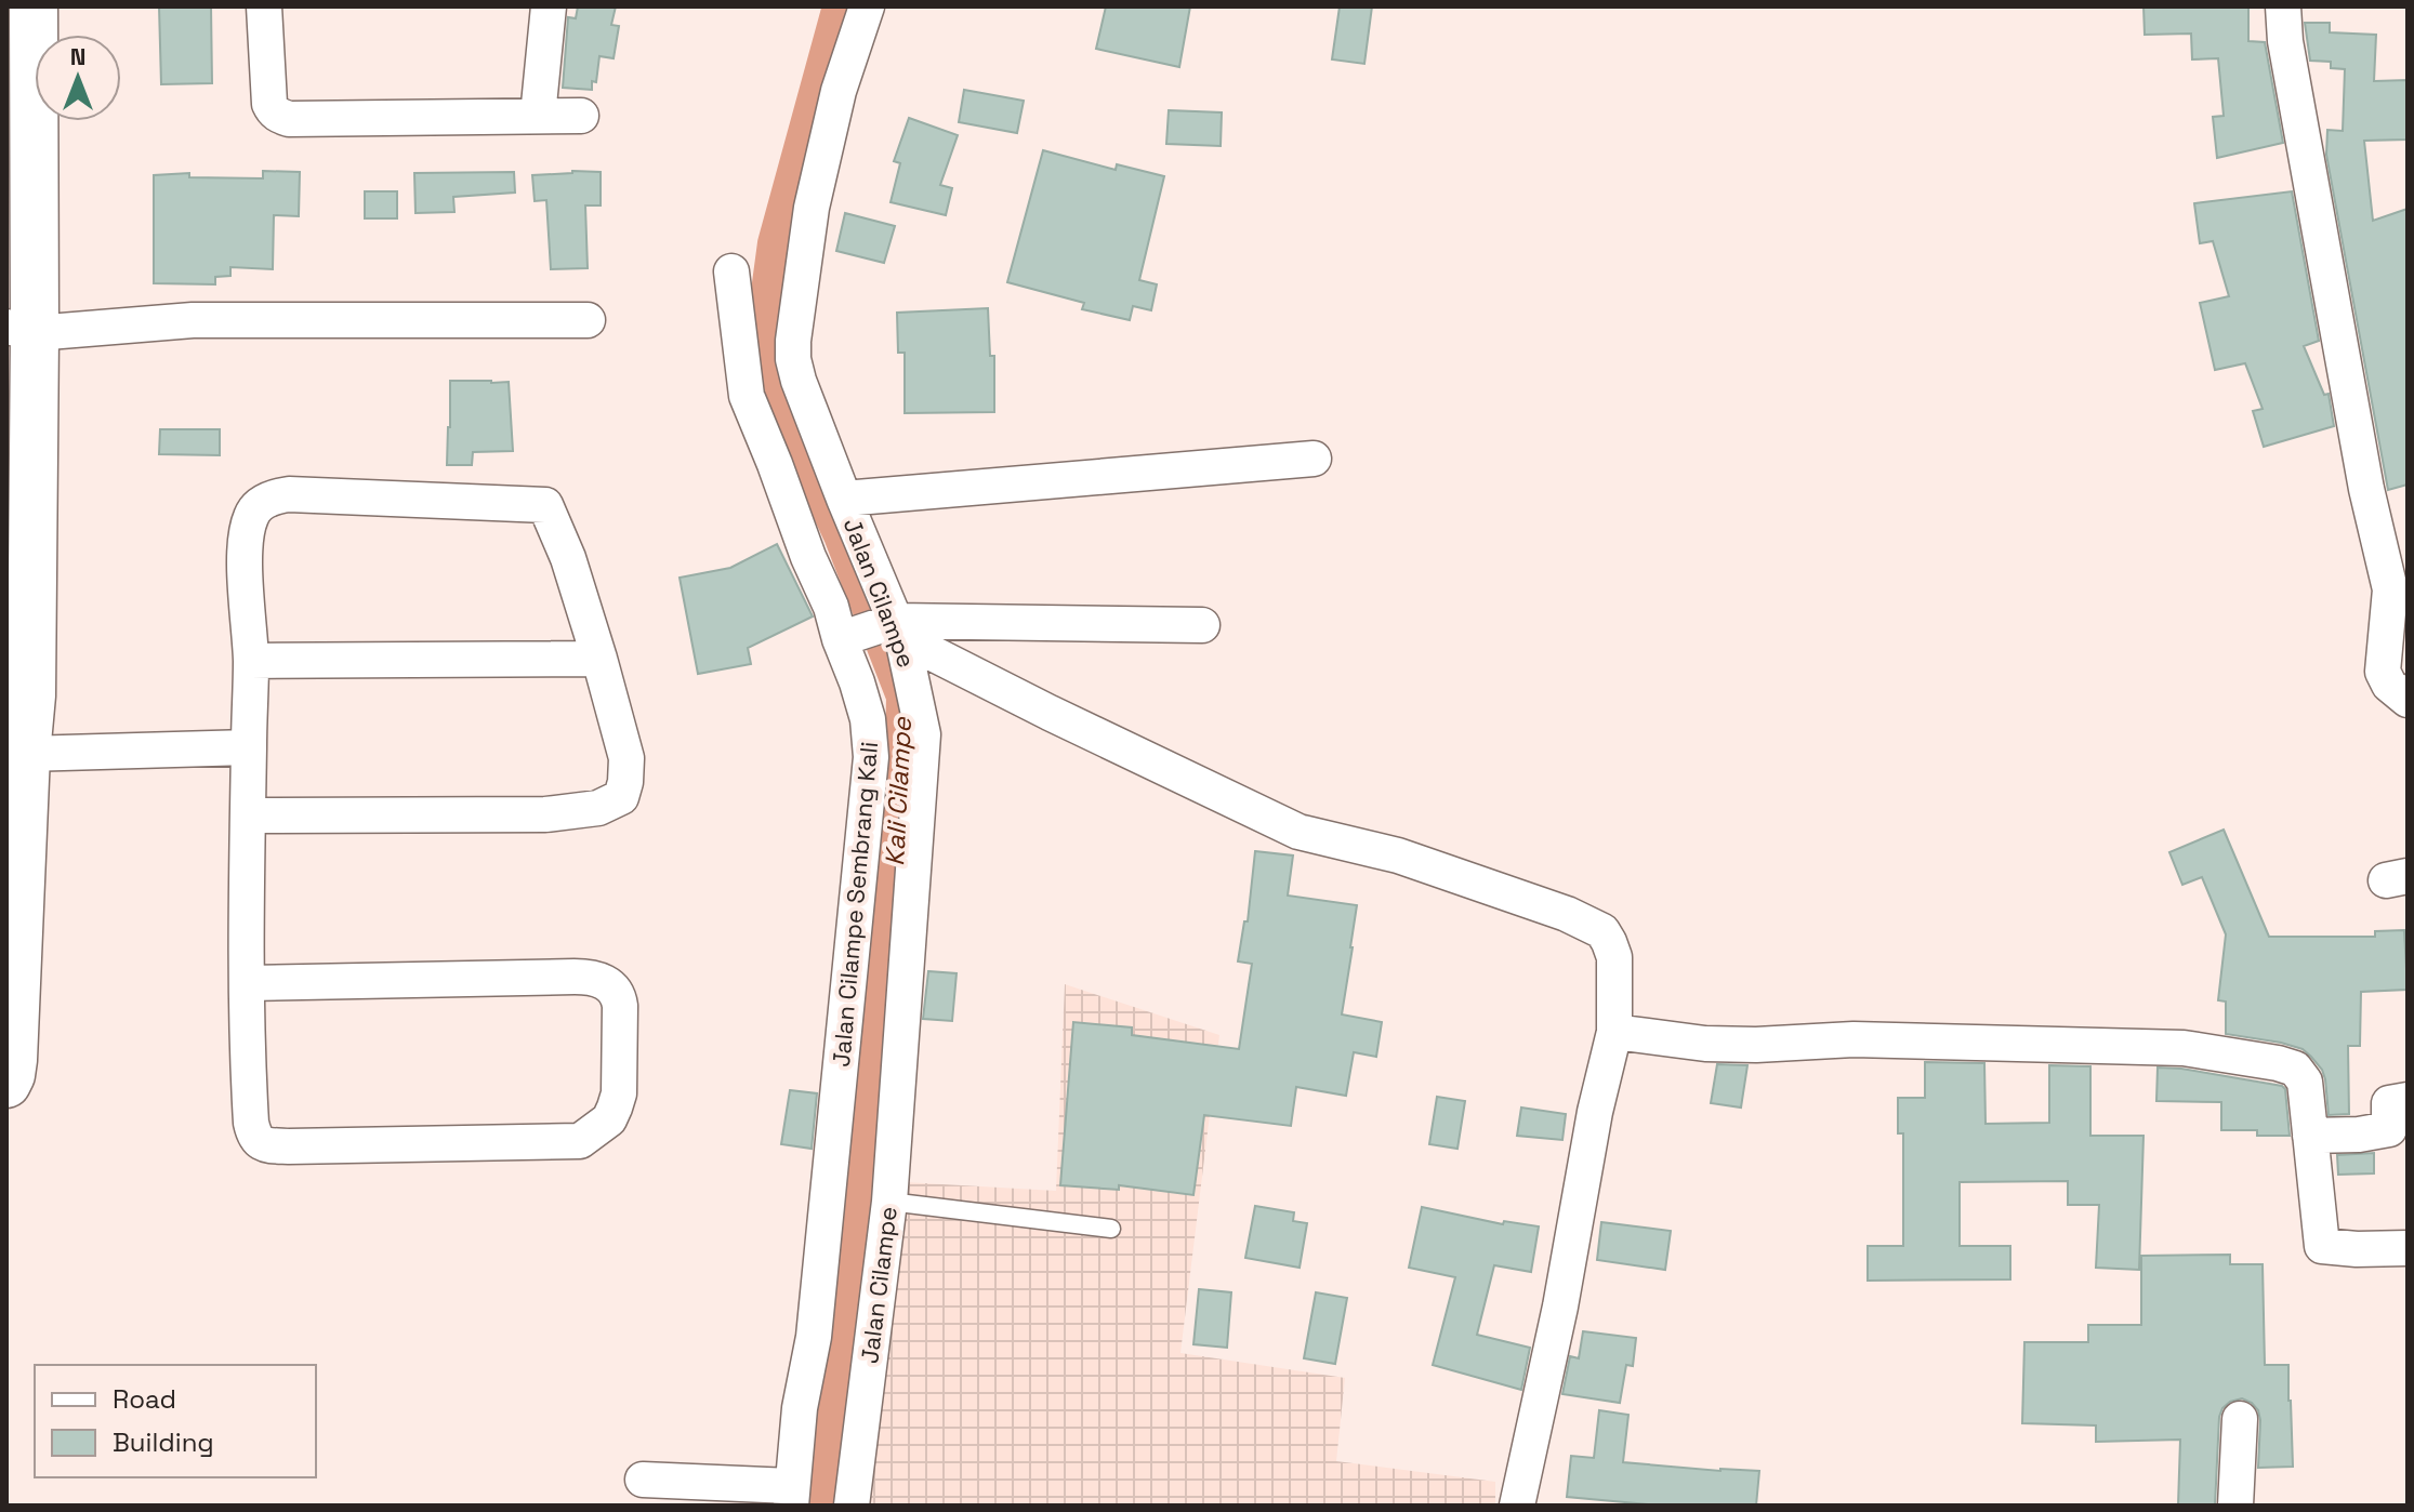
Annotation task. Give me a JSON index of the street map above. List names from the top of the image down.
{
  "streets": {
    "street": ["Jalan Cilampe", "Jalan Cilampe Sembrang Kali"]
  },
  "water": ["Kali Cilampe"],
  "legend": ["Road", "Building"],
  "north": "top"
}
